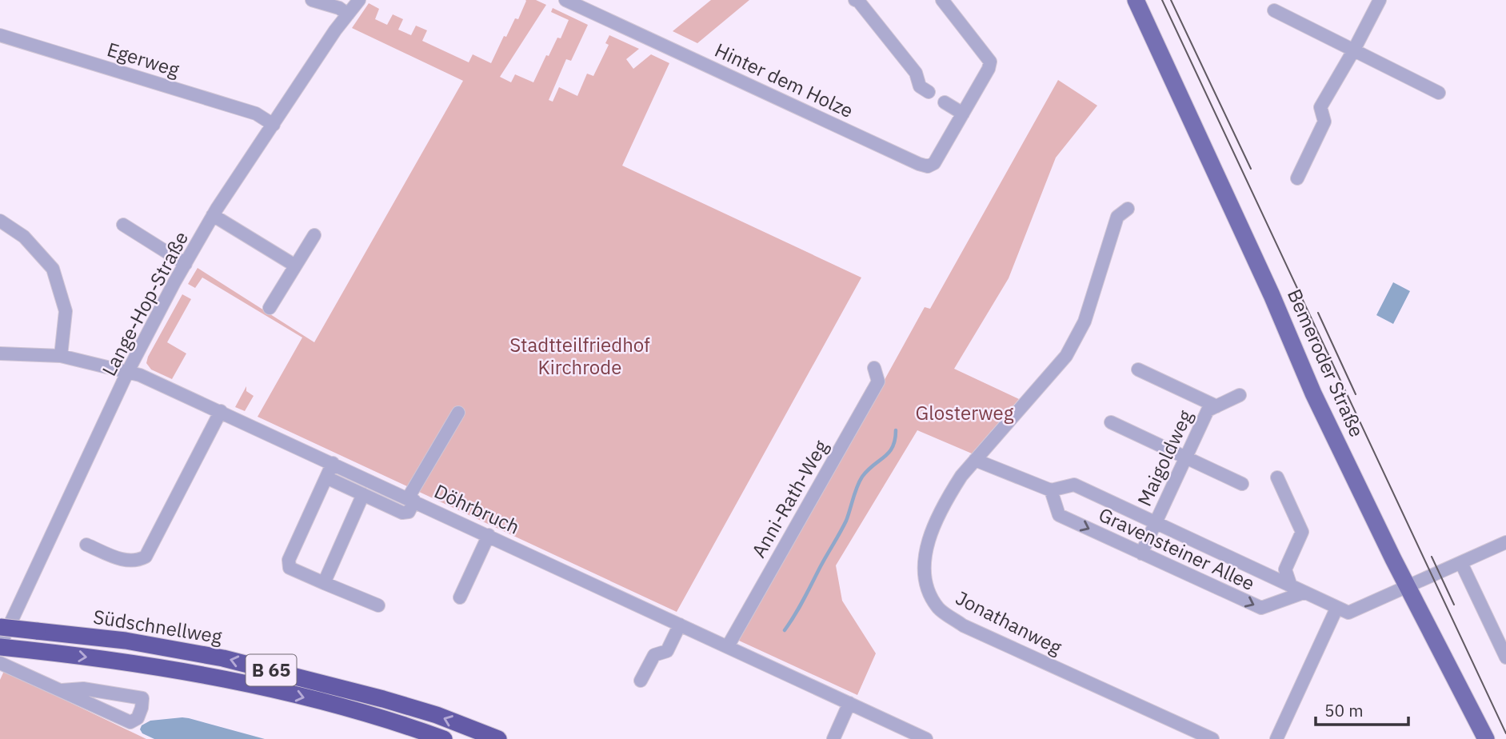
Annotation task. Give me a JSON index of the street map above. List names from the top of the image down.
{
  "streets": {
    "highway": ["Südschnellweg", "B 65"],
    "main road": ["Bemeroder Straße"],
    "street": [
      "Egerweg",
      "Hinter dem Holze",
      "Lange-Hop-Straße",
      "Maigoldweg",
      "Anni-Rath-Weg",
      "Döhrbruch",
      "Gravensteiner Allee",
      "Jonathanweg"
    ]
  },
  "crossings": [
    ["Egerweg", "Lange-Hop-Straße"],
    ["Lange-Hop-Straße", "Döhrbruch"],
    ["Lange-Hop-Straße", "Südschnellweg"],
    ["Maigoldweg", "Gravensteiner Allee"],
    ["Anni-Rath-Weg", "Döhrbruch"],
    ["Gravensteiner Allee", "Jonathanweg"]
  ],
  "parks": ["Stadtteilfriedhof Kirchrode", "Glosterweg"],
  "scale_bar": "50 m"
}
